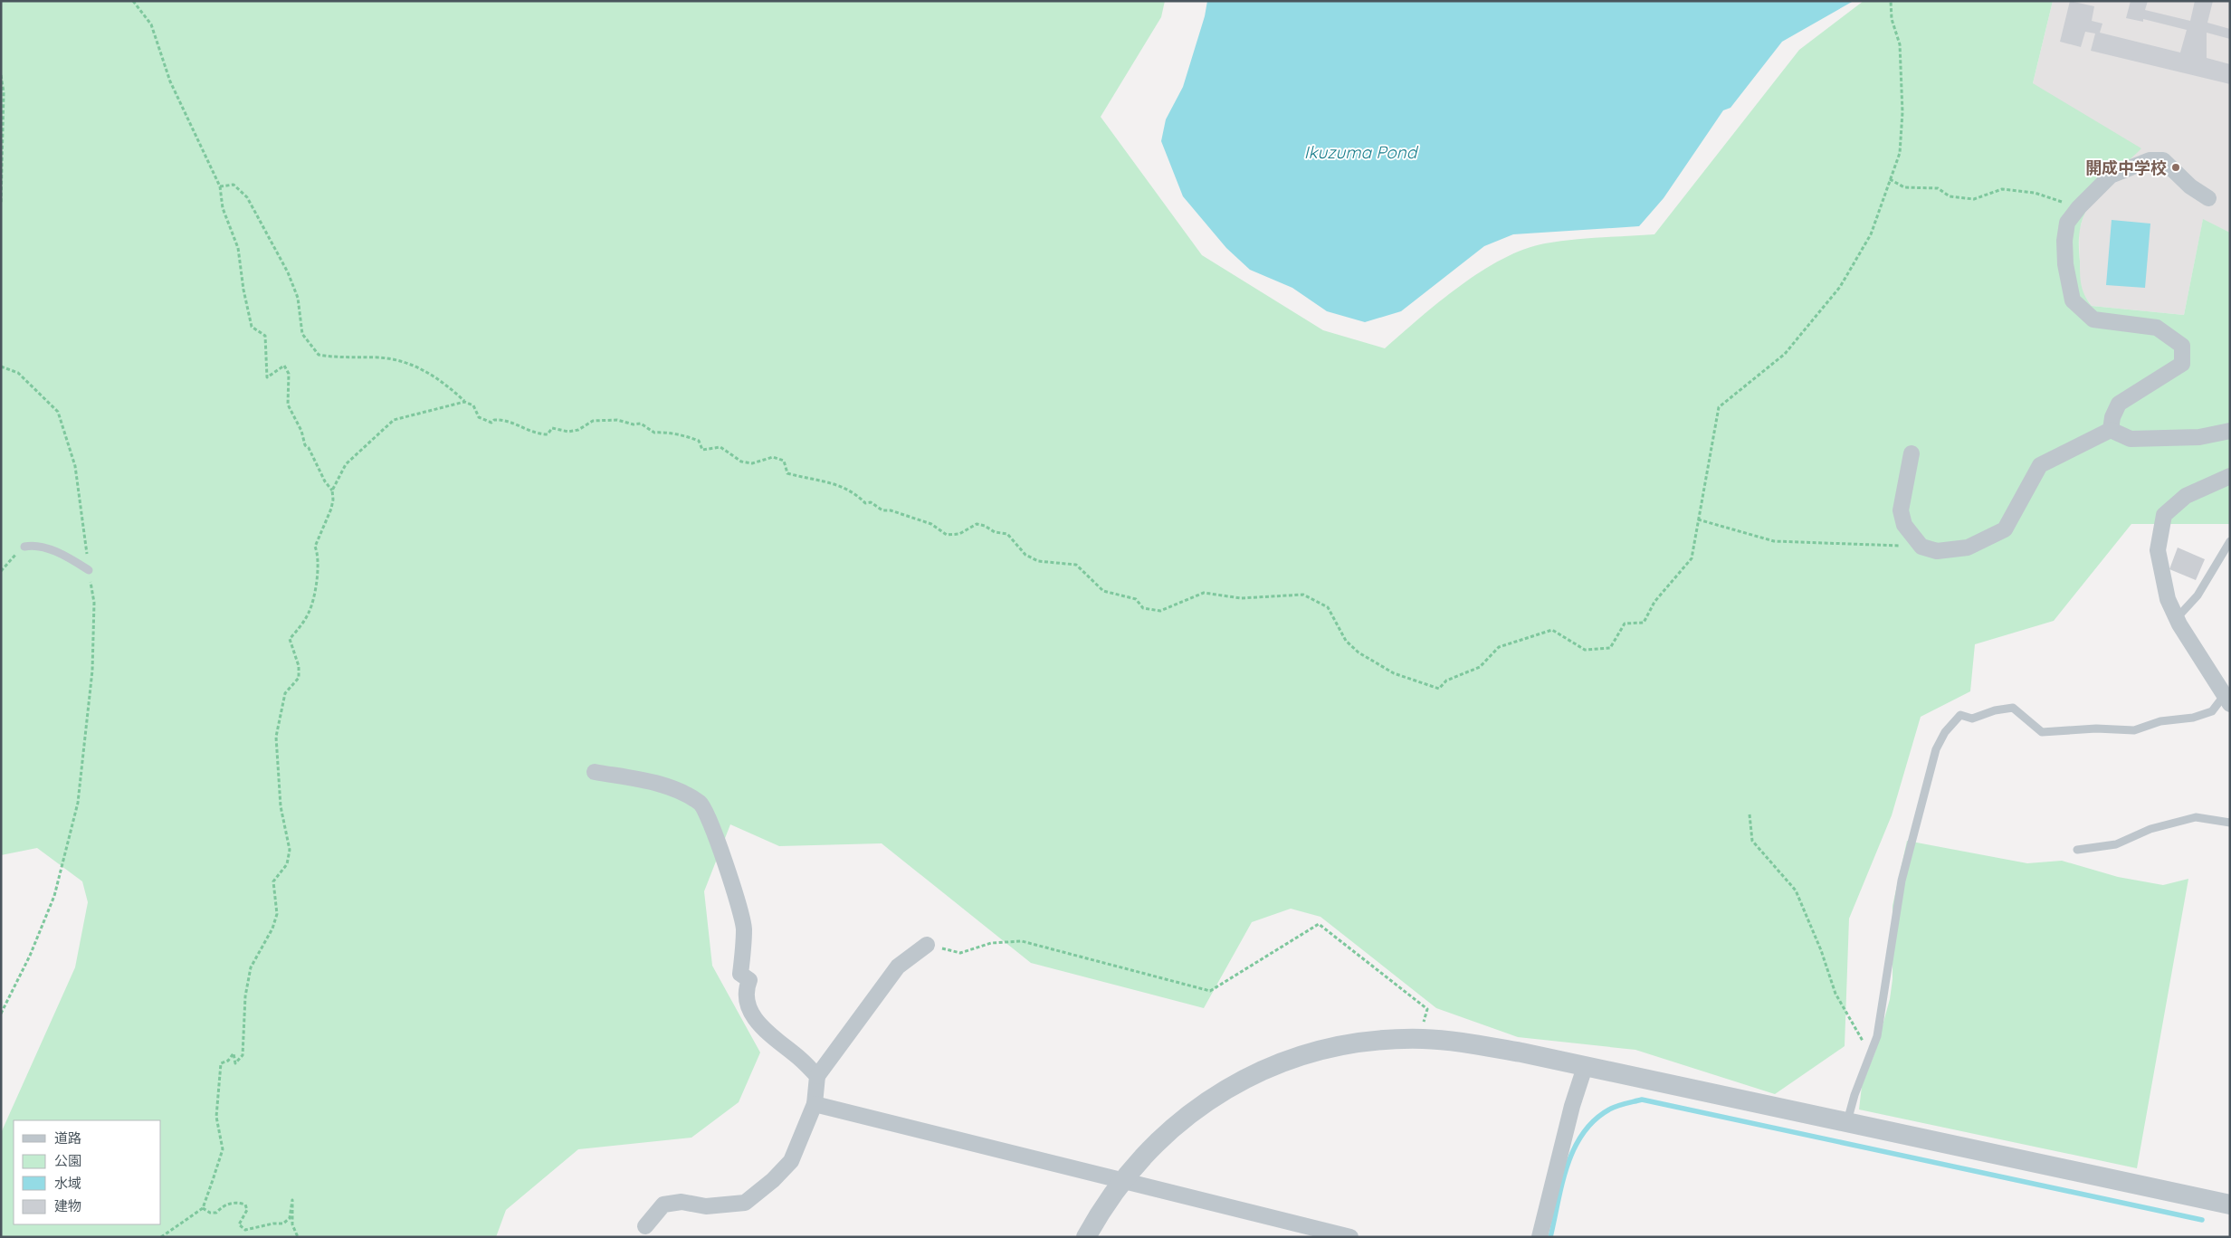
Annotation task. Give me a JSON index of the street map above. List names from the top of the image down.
{
  "water": ["Ikuzuma Pond"],
  "places": ["開成中学校"],
  "legend": [
    "道路",
    "公園",
    "水域",
    "建物"
  ]
}
